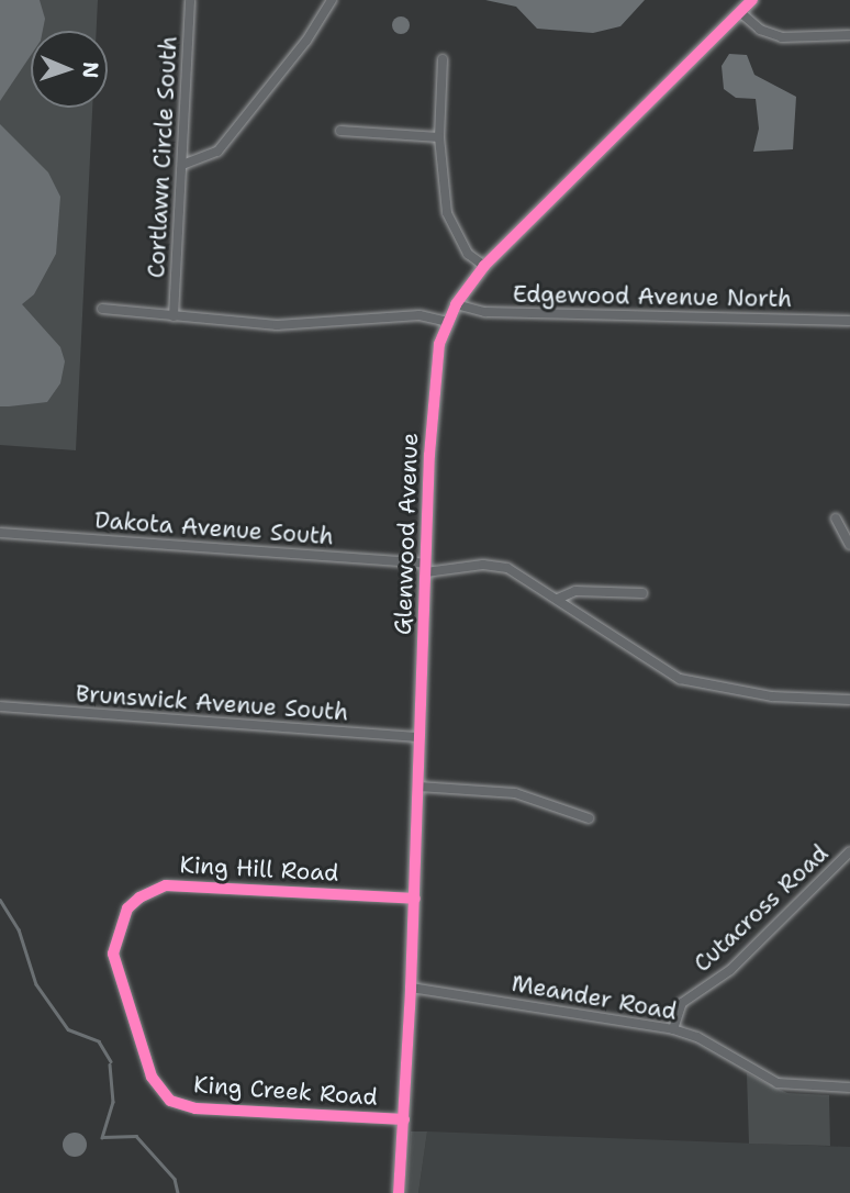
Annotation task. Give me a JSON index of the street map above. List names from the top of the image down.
{
  "streets": {
    "street": [
      "Cortlawn Circle South",
      "Edgewood Avenue North",
      "Dakota Avenue South",
      "Glenwood Avenue",
      "Brunswick Avenue South",
      "King Hill Road",
      "Cutacross Road",
      "Meander Road",
      "King Creek Road"
    ]
  },
  "crossings": [
    ["Edgewood Avenue North", "Glenwood Avenue"],
    ["Dakota Avenue South", "Glenwood Avenue"],
    ["Glenwood Avenue", "Brunswick Avenue South"],
    ["Glenwood Avenue", "King Hill Road"],
    ["Glenwood Avenue", "Meander Road"],
    ["Glenwood Avenue", "King Creek Road"],
    ["King Hill Road", "King Creek Road"],
    ["Cutacross Road", "Meander Road"]
  ],
  "north": "right"
}
